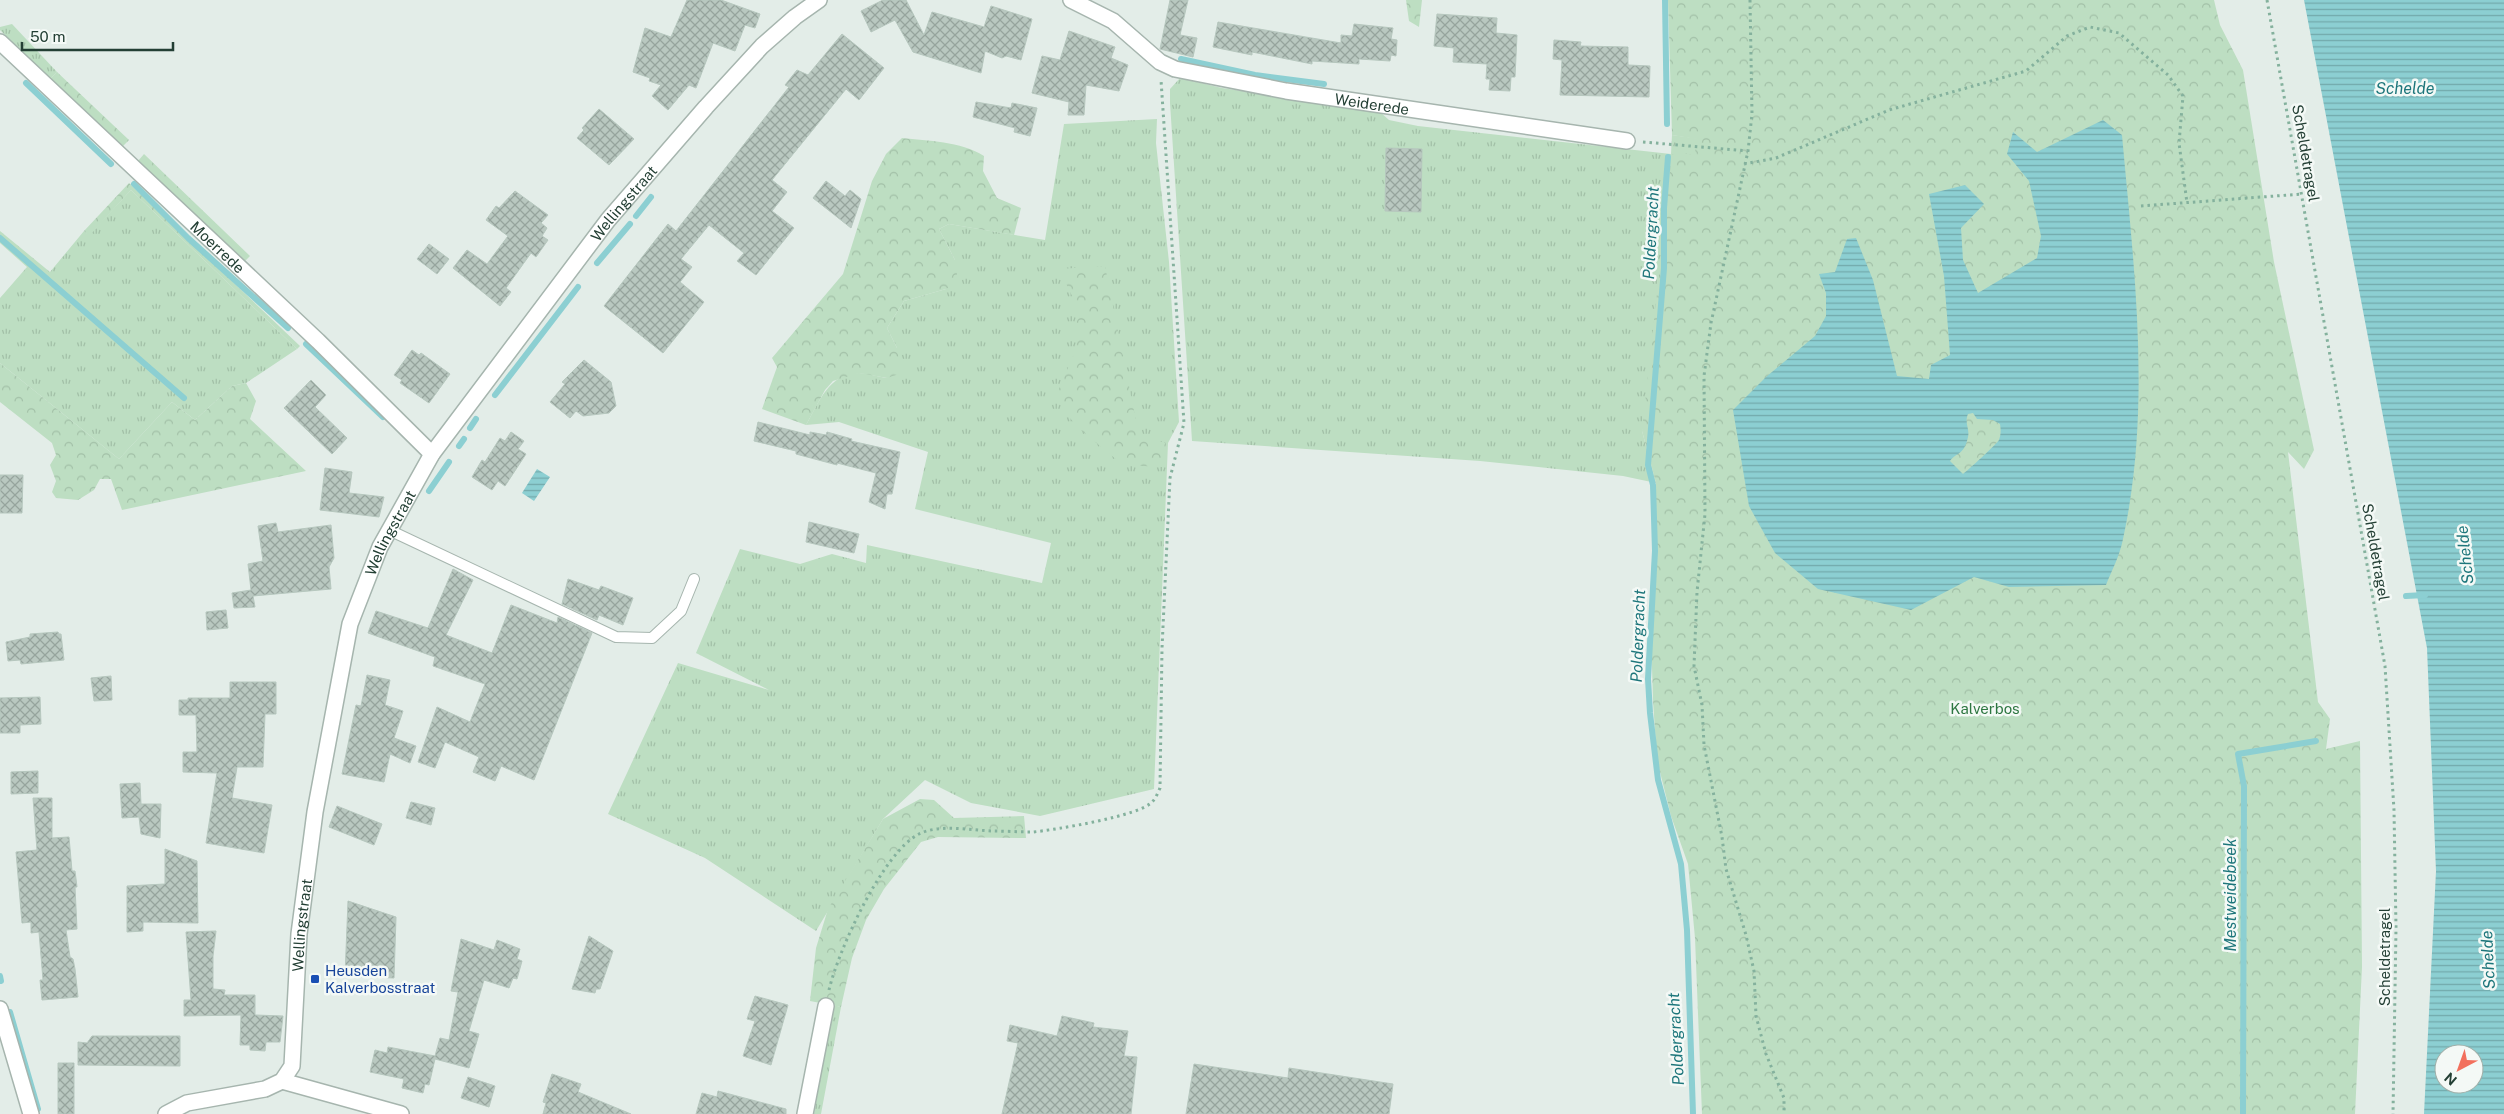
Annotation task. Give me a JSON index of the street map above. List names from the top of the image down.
{
  "streets": {
    "street": ["Weiderede", "Wellingstraat", "Moerrede"],
    "path": ["Scheldetragel"]
  },
  "crossings": [
    ["Wellingstraat", "Moerrede"]
  ],
  "water": ["Schelde", "Poldergracht", "Mestweidebeek"],
  "parks": ["Kalverbos"],
  "places": {
    "transit": ["Heusden Kalverbosstraat"]
  },
  "scale_bar": "50 m",
  "north": "bottom left"
}
